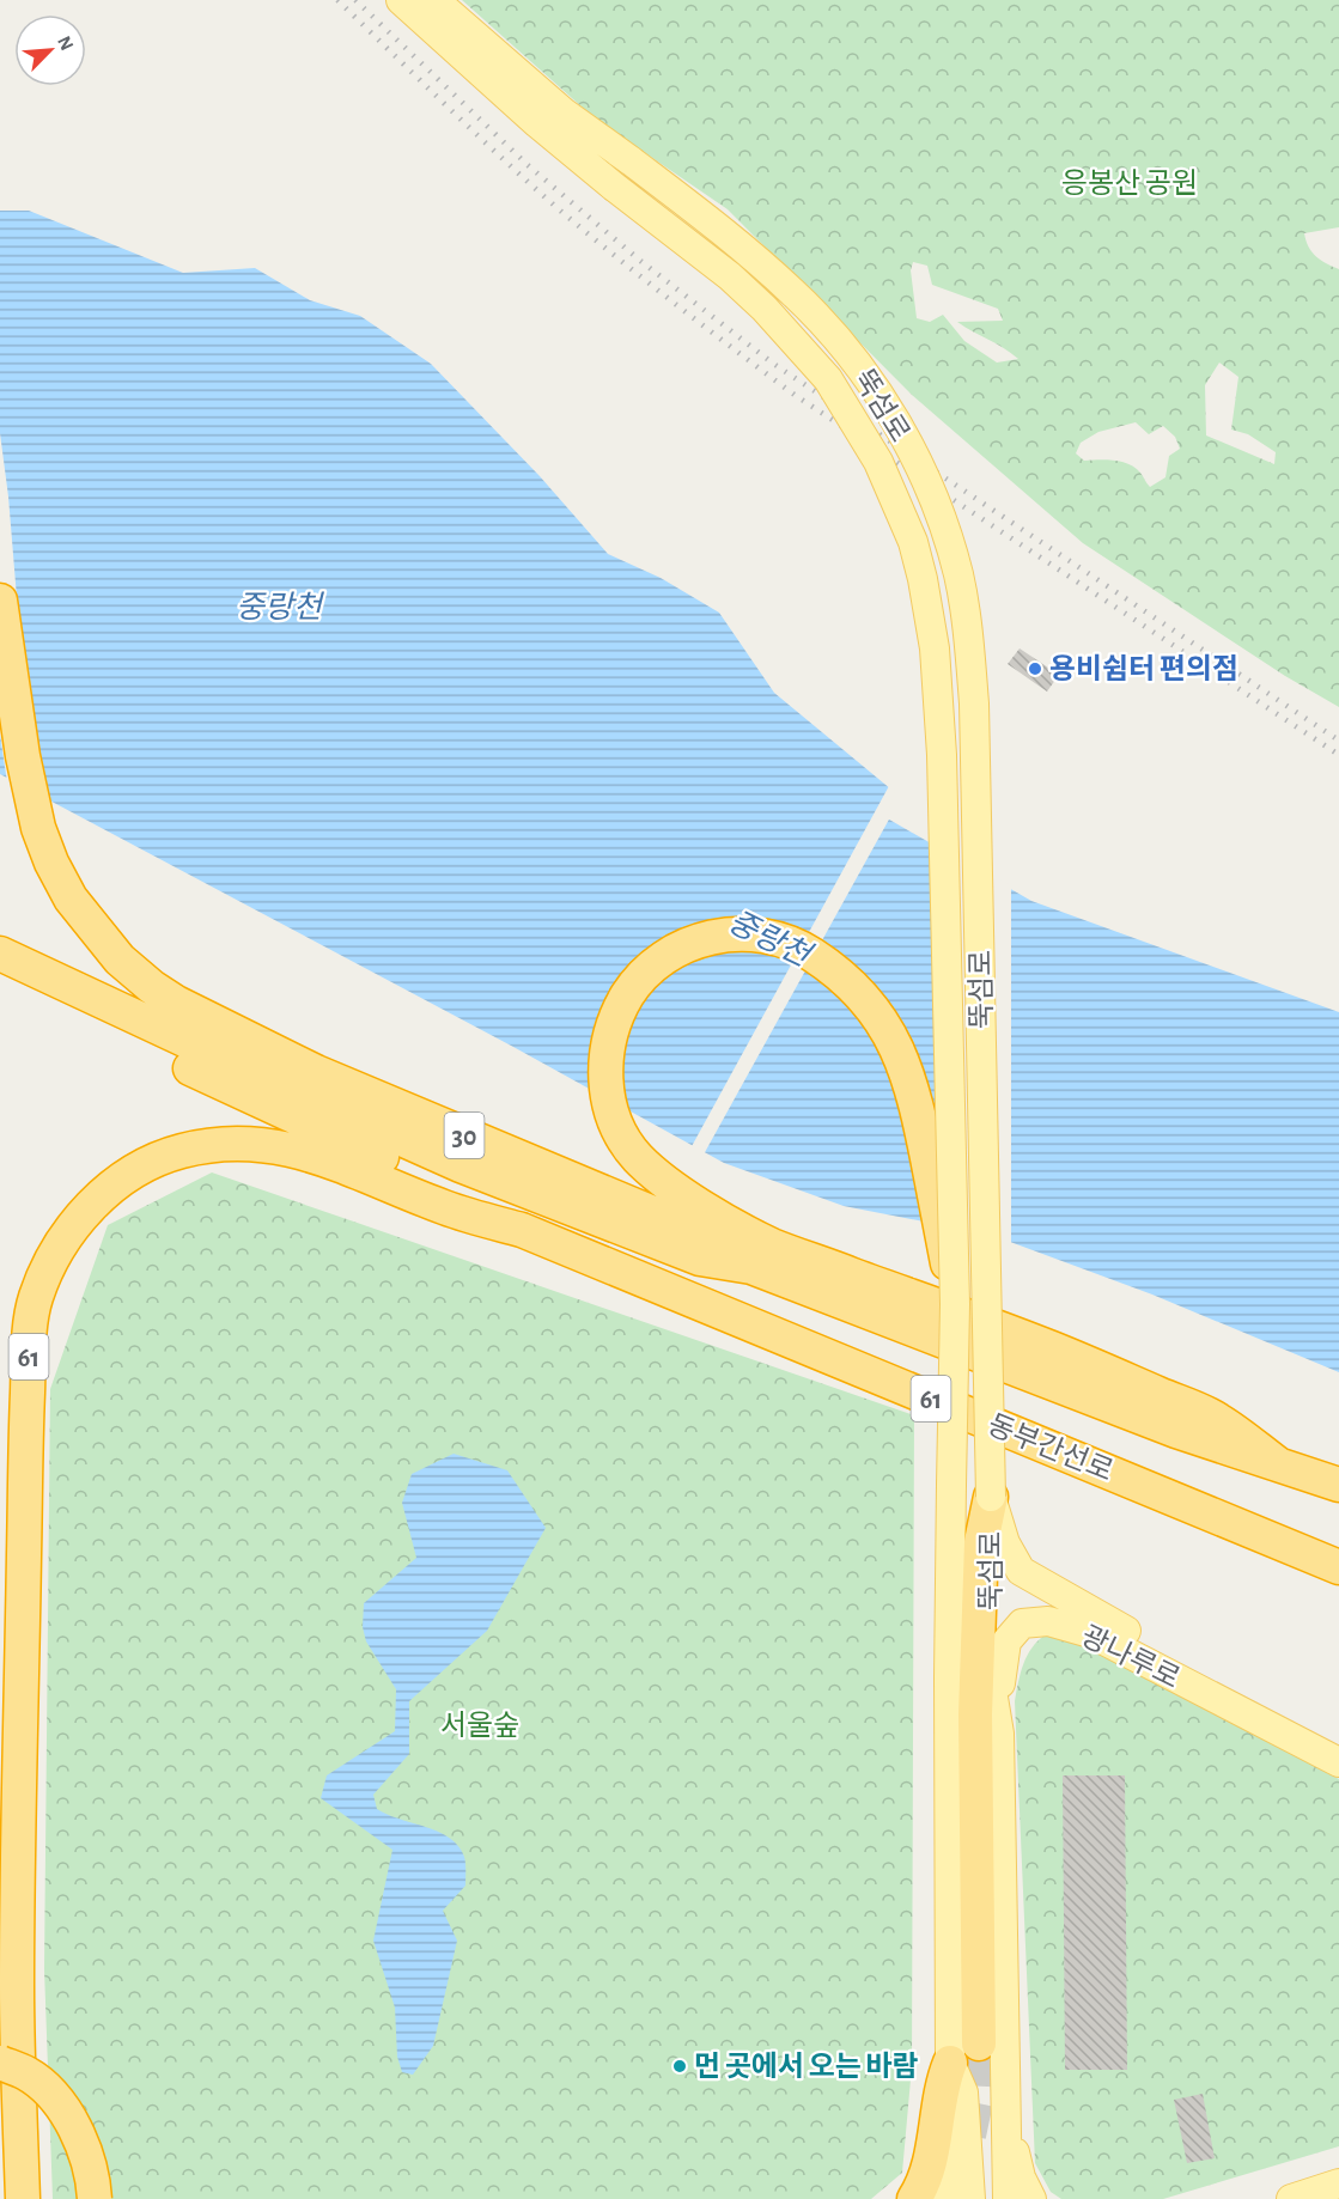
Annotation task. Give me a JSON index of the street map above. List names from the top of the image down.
{
  "streets": {
    "highway": ["30", "61", "동부간선로"],
    "main road": ["뚝섬로", "광나루로"]
  },
  "crossings": [
    ["뚝섬로", "광나루로"],
    ["30", "61"],
    ["30", "동부간선로"],
    ["61", "동부간선로"]
  ],
  "water": ["중랑천"],
  "parks": ["응봉산 공원", "서울숲"],
  "places": ["용비쉼터 편의점", "먼 곳에서 오는 바람"],
  "north": "top right"
}
